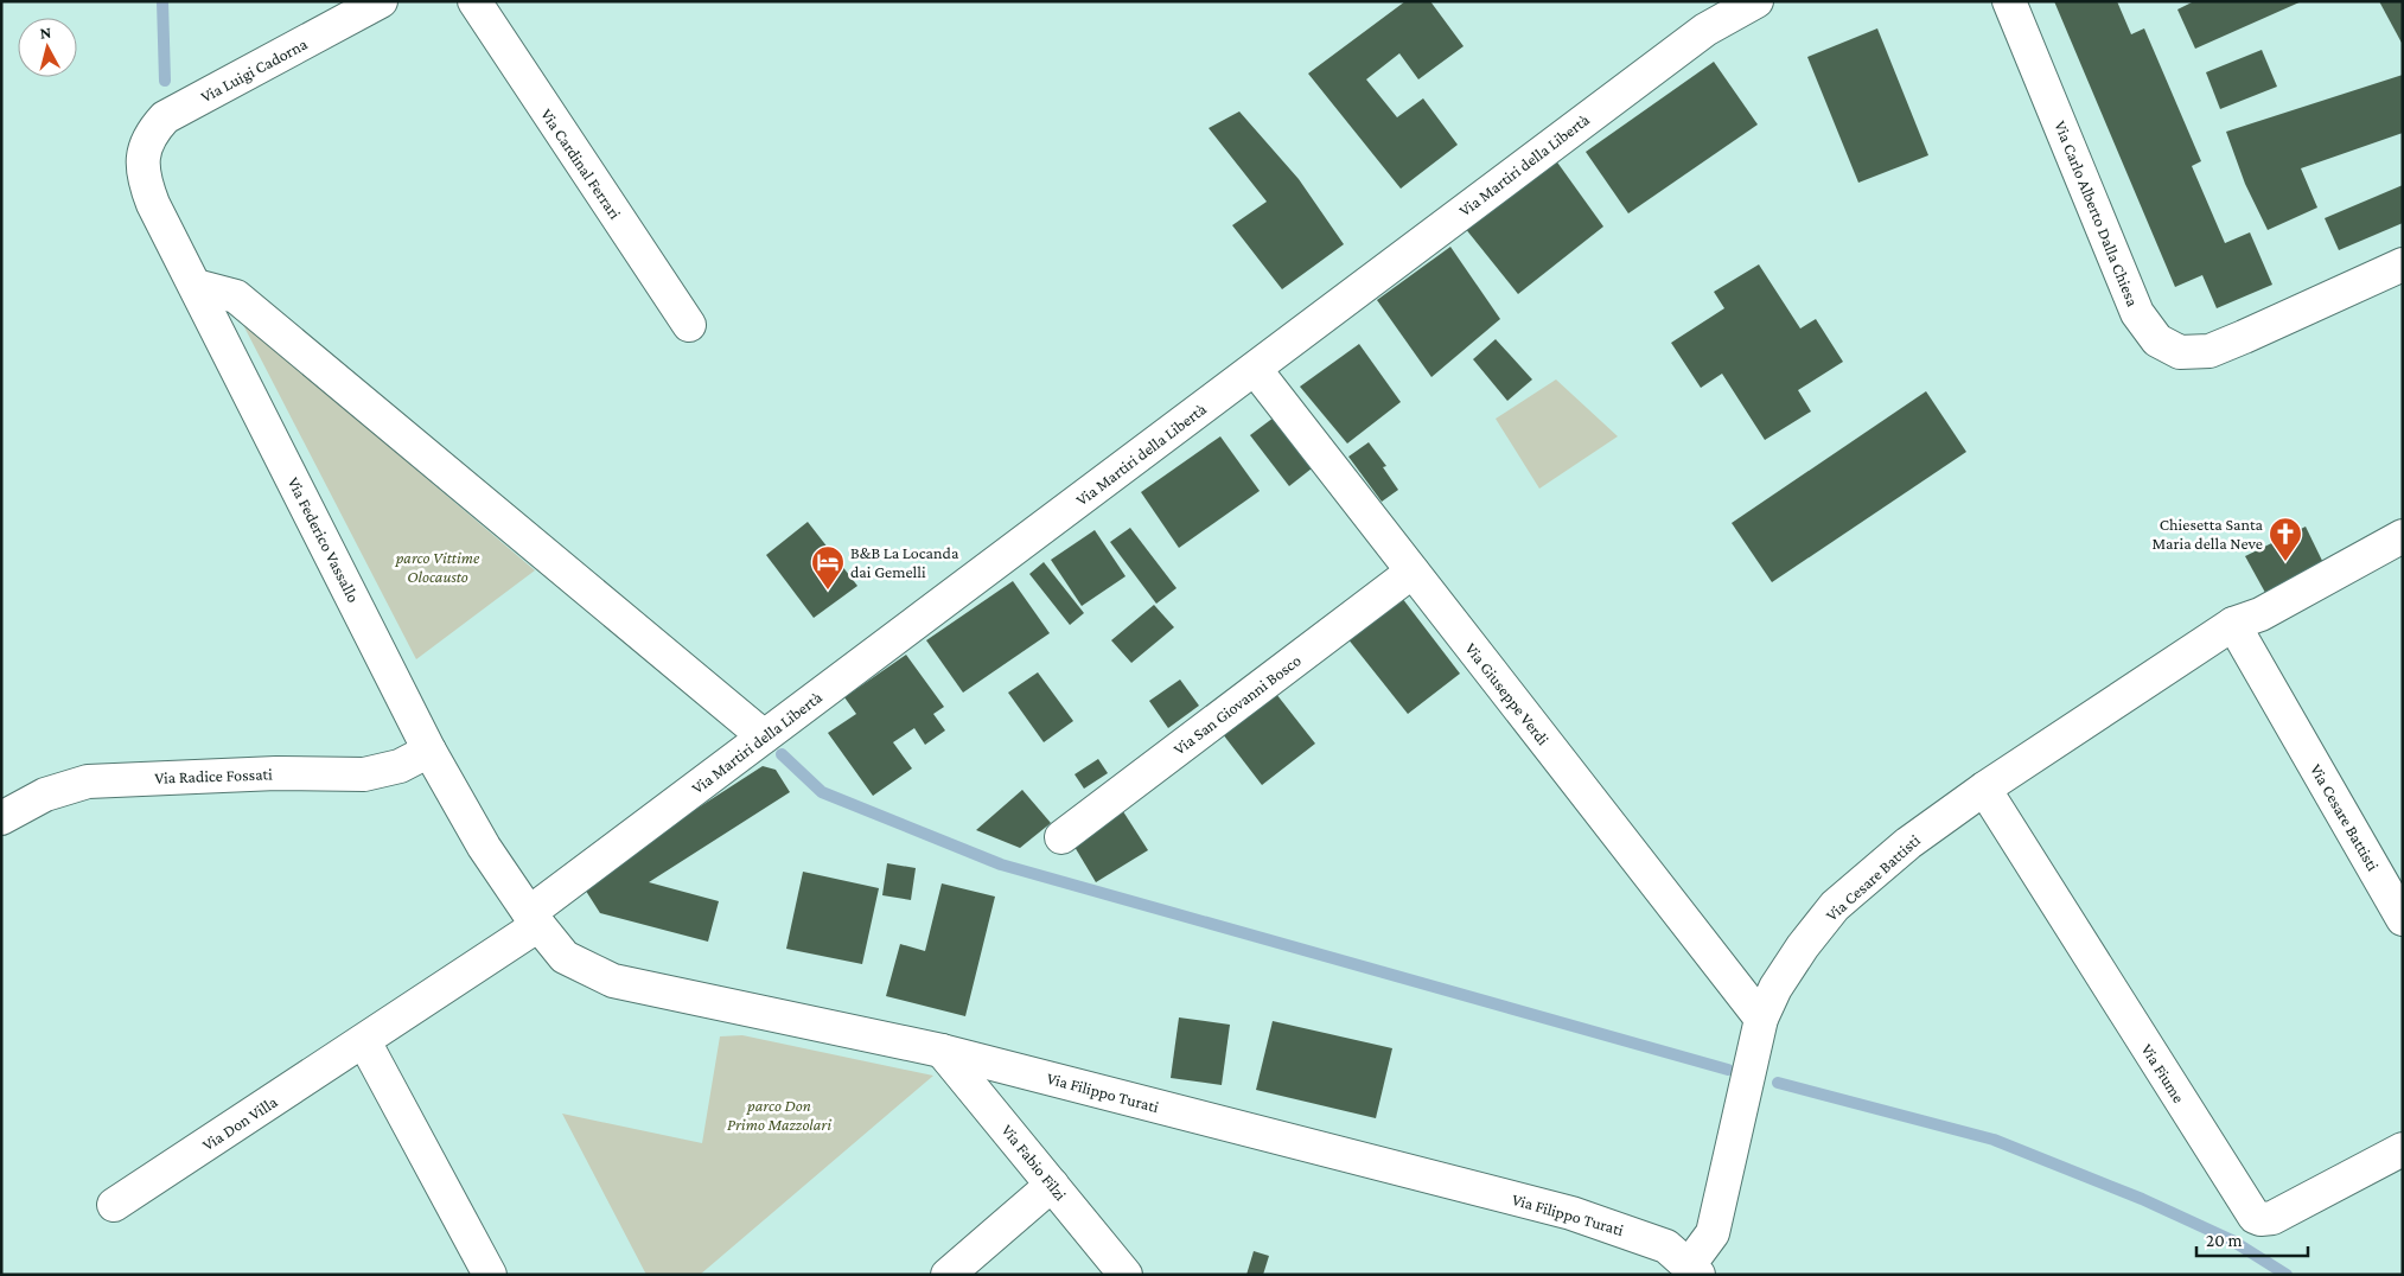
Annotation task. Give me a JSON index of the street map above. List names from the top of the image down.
{
  "streets": {
    "street": [
      "Via Luigi Cadorna",
      "Via Cardinal Ferrari",
      "Via Martiri della Libertà",
      "Via Carlo Alberto Dalla Chiesa",
      "Via Federico Vassallo",
      "Via Giuseppe Verdi",
      "Via San Giovanni Bosco",
      "Via Radice Fossati",
      "Via Cesare Battisti",
      "Via Fiume",
      "Via Filippo Turati",
      "Via Don Villa",
      "Via Fabio Filzi"
    ]
  },
  "crossings": [
    ["Via Luigi Cadorna", "Via Federico Vassallo"],
    ["Via Martiri della Libertà", "Via Federico Vassallo"],
    ["Via Martiri della Libertà", "Via Giuseppe Verdi"],
    ["Via Martiri della Libertà", "Via Filippo Turati"],
    ["Via Martiri della Libertà", "Via Don Villa"],
    ["Via Federico Vassallo", "Via Radice Fossati"],
    ["Via Federico Vassallo", "Via Filippo Turati"],
    ["Via Federico Vassallo", "Via Don Villa"],
    ["Via Giuseppe Verdi", "Via San Giovanni Bosco"],
    ["Via Giuseppe Verdi", "Via Cesare Battisti"],
    ["Via Cesare Battisti", "Via Fiume"],
    ["Via Cesare Battisti", "Via Filippo Turati"],
    ["Via Filippo Turati", "Via Don Villa"],
    ["Via Filippo Turati", "Via Fabio Filzi"]
  ],
  "parks": ["parco Vittime Olocausto", "parco Don Primo Mazzolari"],
  "places": {
    "church": ["Chiesetta Santa Maria della Neve"],
    "hotel": ["B&B La Locanda dai Gemelli"]
  },
  "scale_bar": "20 m",
  "north": "top"
}
